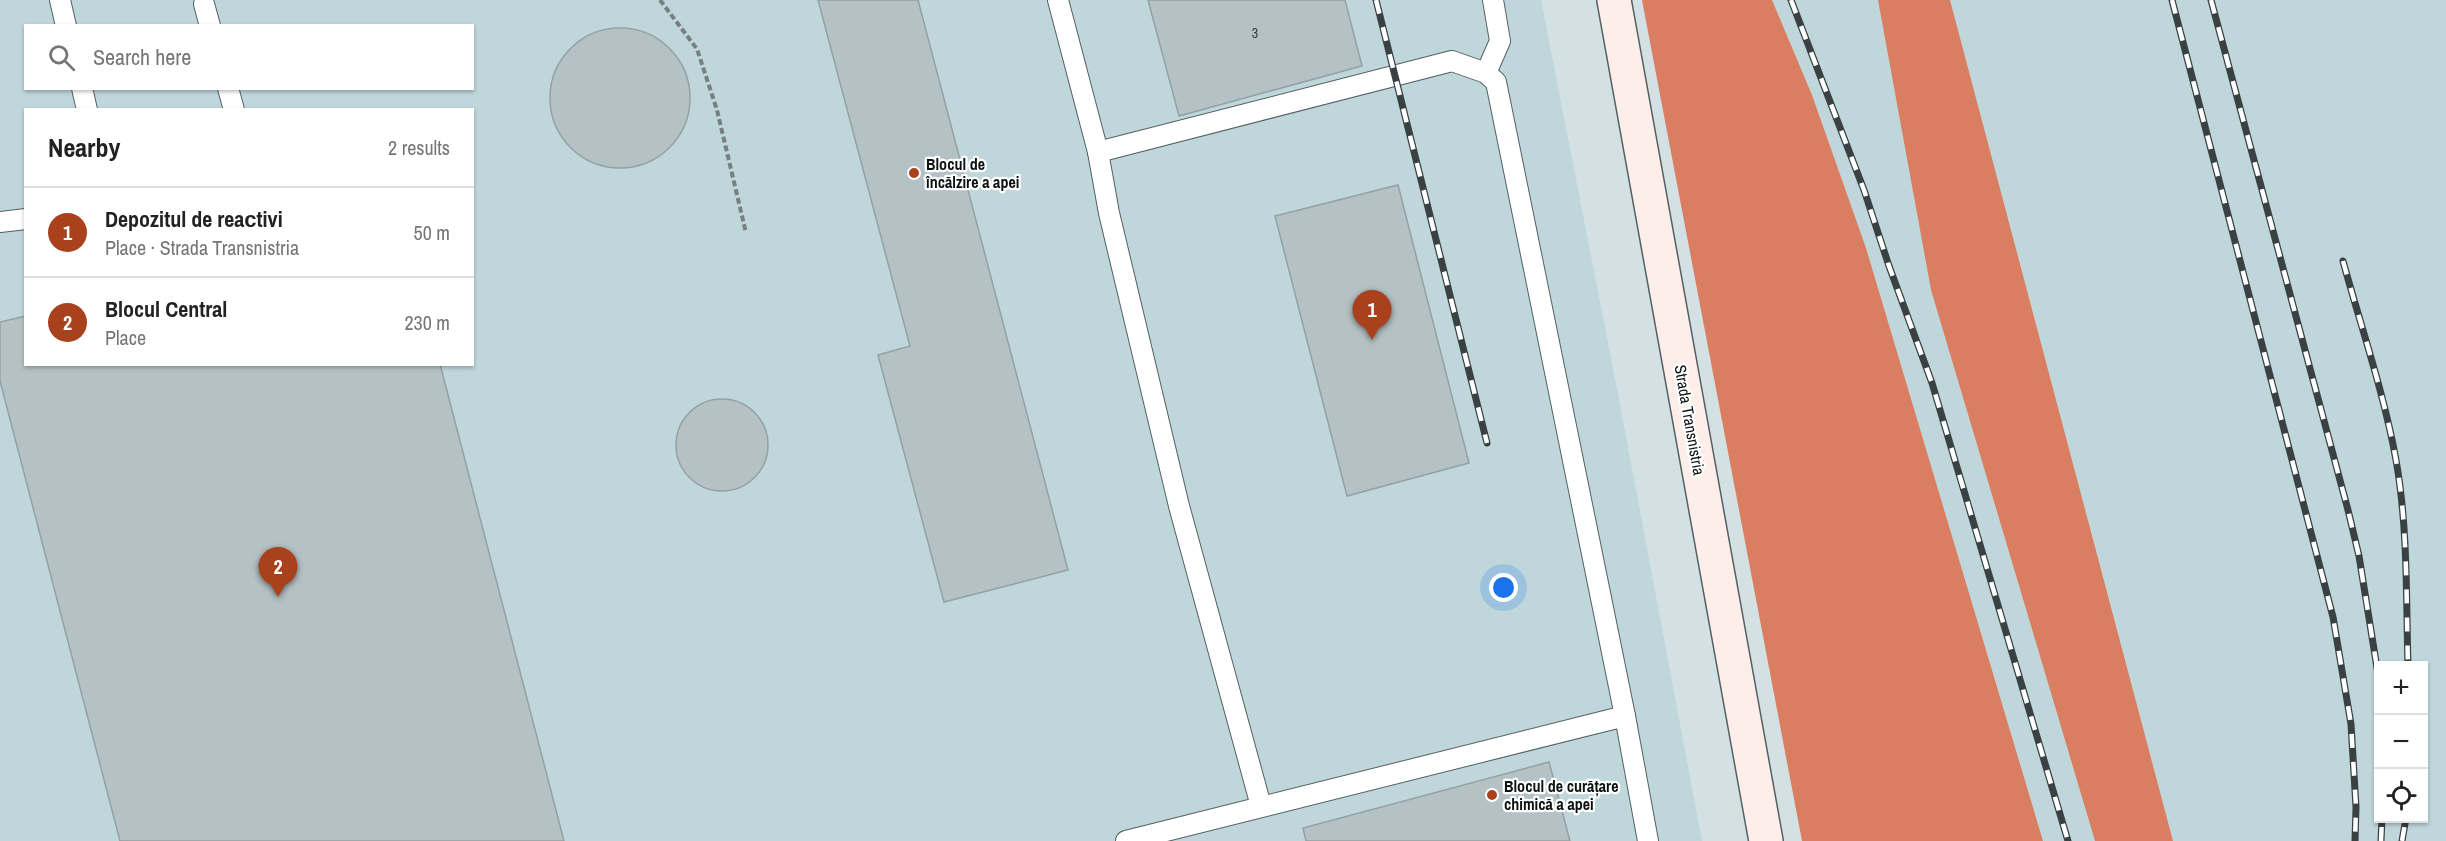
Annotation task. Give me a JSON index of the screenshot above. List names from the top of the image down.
{
  "streets": {
    "street": ["Strada Transnistria"]
  },
  "places": ["Blocul de încălzire a apei", "Blocul de curățare chimică a apei"],
  "house_numbers": ["3"],
  "page": {
    "search": "Search here",
    "heading": ["Nearby", "2 results"],
    "list": [
      {
        "mark": "1",
        "name": "Depozitul de reaсtivi",
        "note": "Place · Strada Transnistria",
        "value": "50 m"
      },
      {
        "mark": "2",
        "name": "Blocul Central",
        "note": "Place",
        "value": "230 m"
      }
    ],
    "pins": ["1", "2"],
    "map_buttons": ["+", "−"]
  }
}
